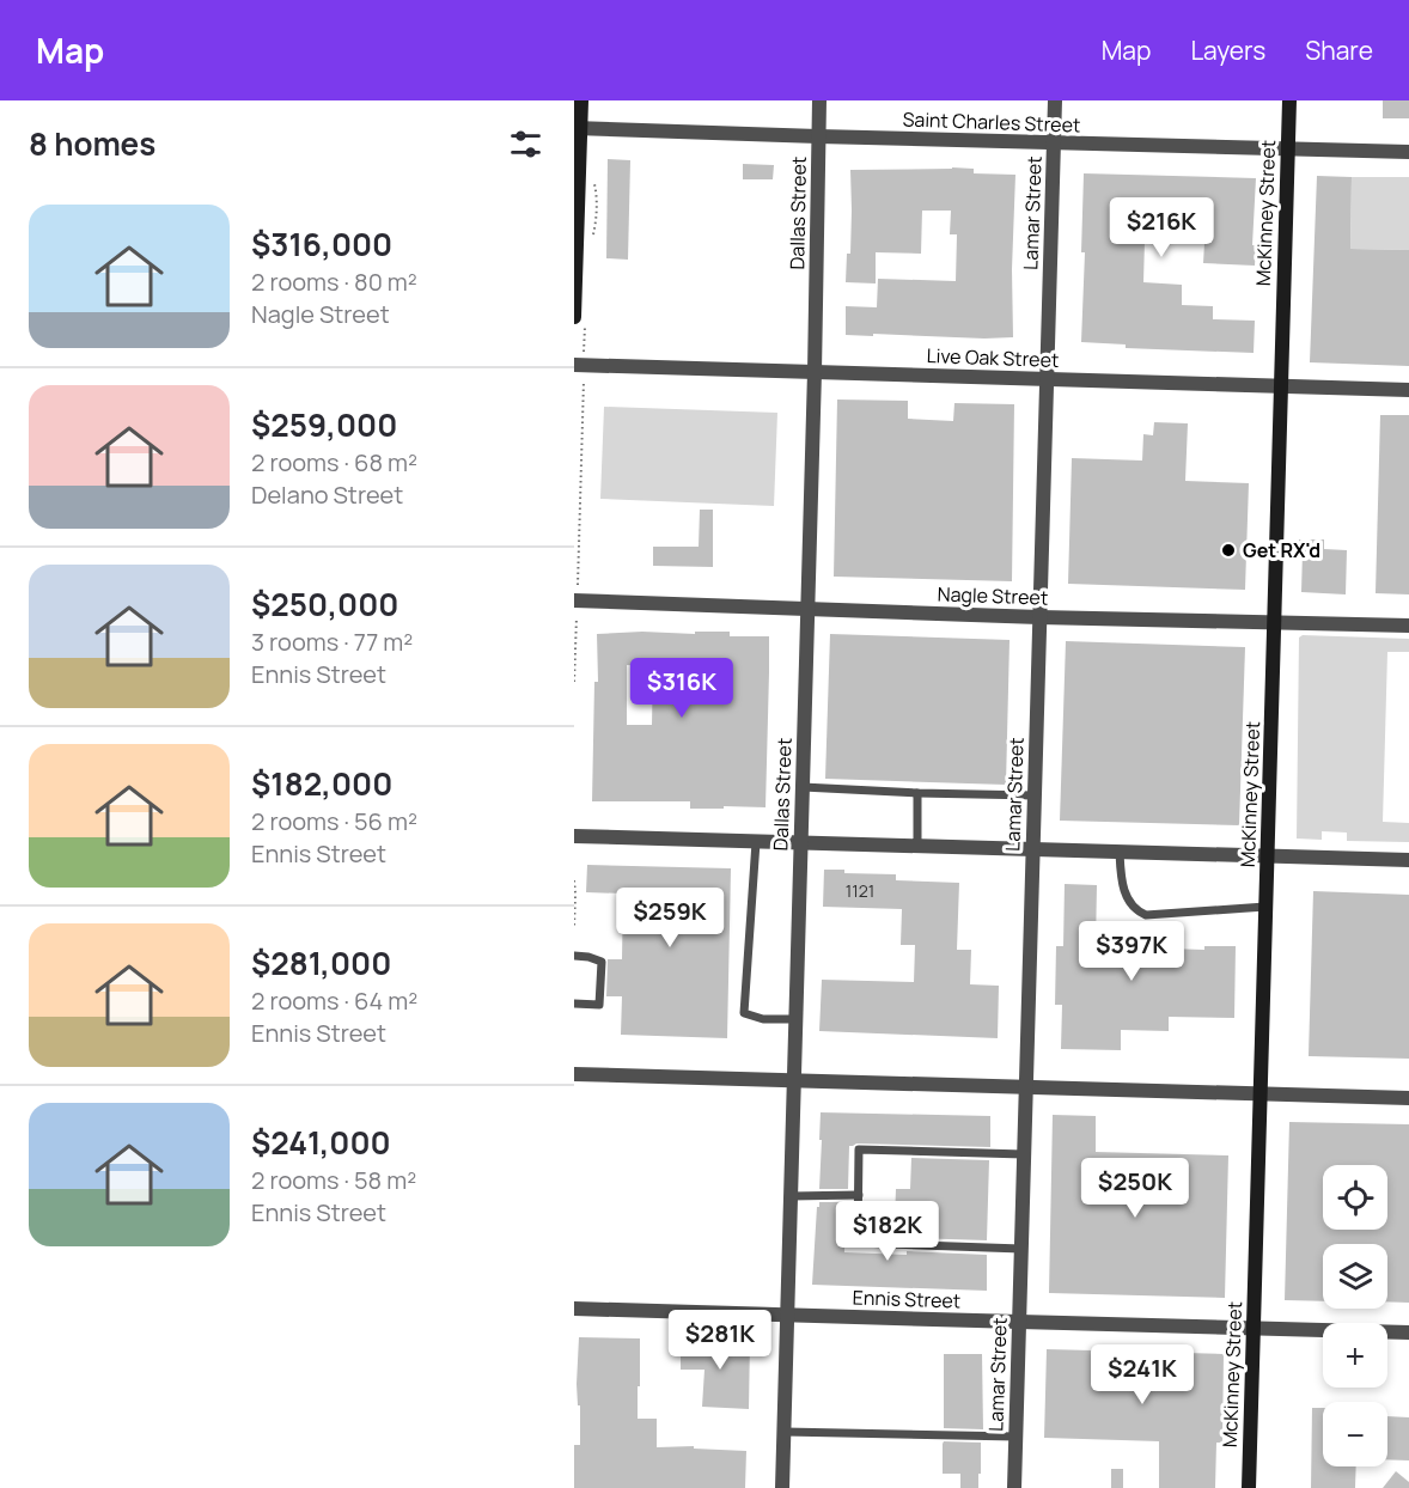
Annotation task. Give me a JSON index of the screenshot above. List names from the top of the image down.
{
  "streets": {
    "street": [
      "Saint Charles Street",
      "Dallas Street",
      "Lamar Street",
      "McKinney Street",
      "Live Oak Street",
      "Nagle Street",
      "Ennis Street"
    ]
  },
  "crossings": [
    ["Saint Charles Street", "Dallas Street"],
    ["Saint Charles Street", "Lamar Street"],
    ["Saint Charles Street", "McKinney Street"],
    ["Dallas Street", "Live Oak Street"],
    ["Dallas Street", "Nagle Street"],
    ["Dallas Street", "Ennis Street"],
    ["Lamar Street", "Live Oak Street"],
    ["Lamar Street", "Nagle Street"],
    ["Lamar Street", "Ennis Street"],
    ["McKinney Street", "Live Oak Street"],
    ["McKinney Street", "Nagle Street"],
    ["McKinney Street", "Ennis Street"]
  ],
  "places": ["Get RX'd"],
  "house_numbers": ["1121"],
  "page": {
    "header": "Map",
    "nav": ["Map", "Layers", "Share"],
    "heading": "8 homes",
    "list": [
      {
        "name": "$316,000",
        "note": "2 rooms · 80 m² · Nagle Street"
      },
      {
        "name": "$259,000",
        "note": "2 rooms · 68 m² · Delano Street"
      },
      {
        "name": "$250,000",
        "note": "3 rooms · 77 m² · Ennis Street"
      },
      {
        "name": "$182,000",
        "note": "2 rooms · 56 m² · Ennis Street"
      },
      {
        "name": "$281,000",
        "note": "2 rooms · 64 m² · Ennis Street"
      },
      {
        "name": "$241,000",
        "note": "2 rooms · 58 m² · Ennis Street"
      }
    ],
    "price": [
      "$216K",
      "$316K",
      "$259K",
      "$397K",
      "$250K",
      "$182K",
      "$281K",
      "$241K"
    ],
    "map_buttons": ["+", "−"]
  }
}
